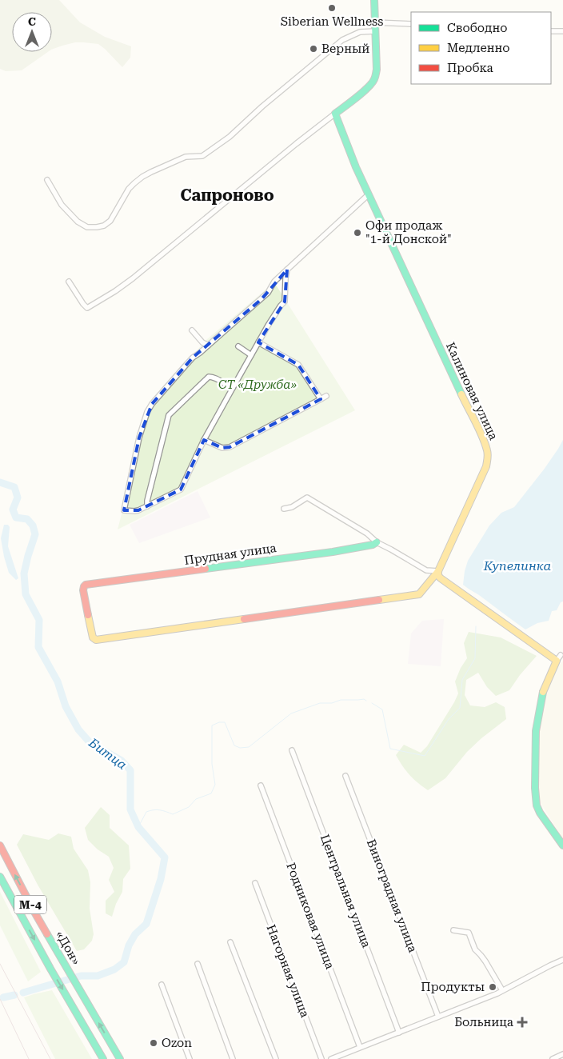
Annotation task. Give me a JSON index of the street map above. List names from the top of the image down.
{
  "streets": {
    "main road": [
      "Калиновая улица",
      "Прудная улица",
      "М-4",
      "«Дон»"
    ],
    "street": [
      "Центральная улица",
      "Виноградная улица",
      "Родниковая улица",
      "Нагорная улица"
    ]
  },
  "crossings": [
    ["Калиновая улица", "Прудная улица"]
  ],
  "districts": ["Сапроново"],
  "water": ["Купелинка", "Битца"],
  "parks": ["СТ «Дружба»"],
  "places": {
    "other": [
      "Siberian Wellness",
      "Верный",
      "Офи продаж \"1-й Донской\"",
      "Продукты",
      "Ozon"
    ],
    "health": ["Больница"]
  },
  "legend": ["Свободно", "Медленно", "Пробка"],
  "north": "top"
}
